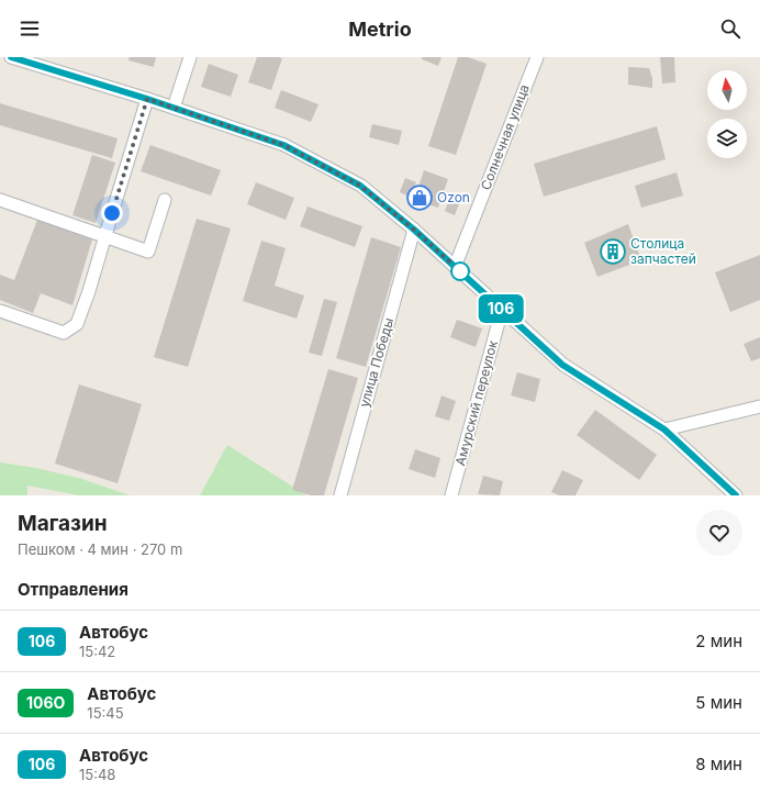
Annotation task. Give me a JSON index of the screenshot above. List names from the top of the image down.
{
  "streets": {
    "street": ["Солнечная улица", "улица Победы", "Амурский переулок"]
  },
  "places": {
    "shop": ["Ozon"],
    "building": ["Столица запчастей"]
  },
  "lines": ["bus line 106"],
  "north": "top",
  "page": {
    "header": "Metrio",
    "on_map": "106",
    "heading": [
      ["Магазин", "Пешком · 4 мин · 270 m"],
      "Отправления"
    ],
    "list": [
      {
        "mark": "106",
        "name": "Автобус",
        "note": "15:42",
        "value": "2 мин"
      },
      {
        "mark": "106О",
        "name": "Автобус",
        "note": "15:45",
        "value": "5 мин"
      },
      {
        "mark": "106",
        "name": "Автобус",
        "note": "15:48",
        "value": "8 мин"
      }
    ]
  }
}
